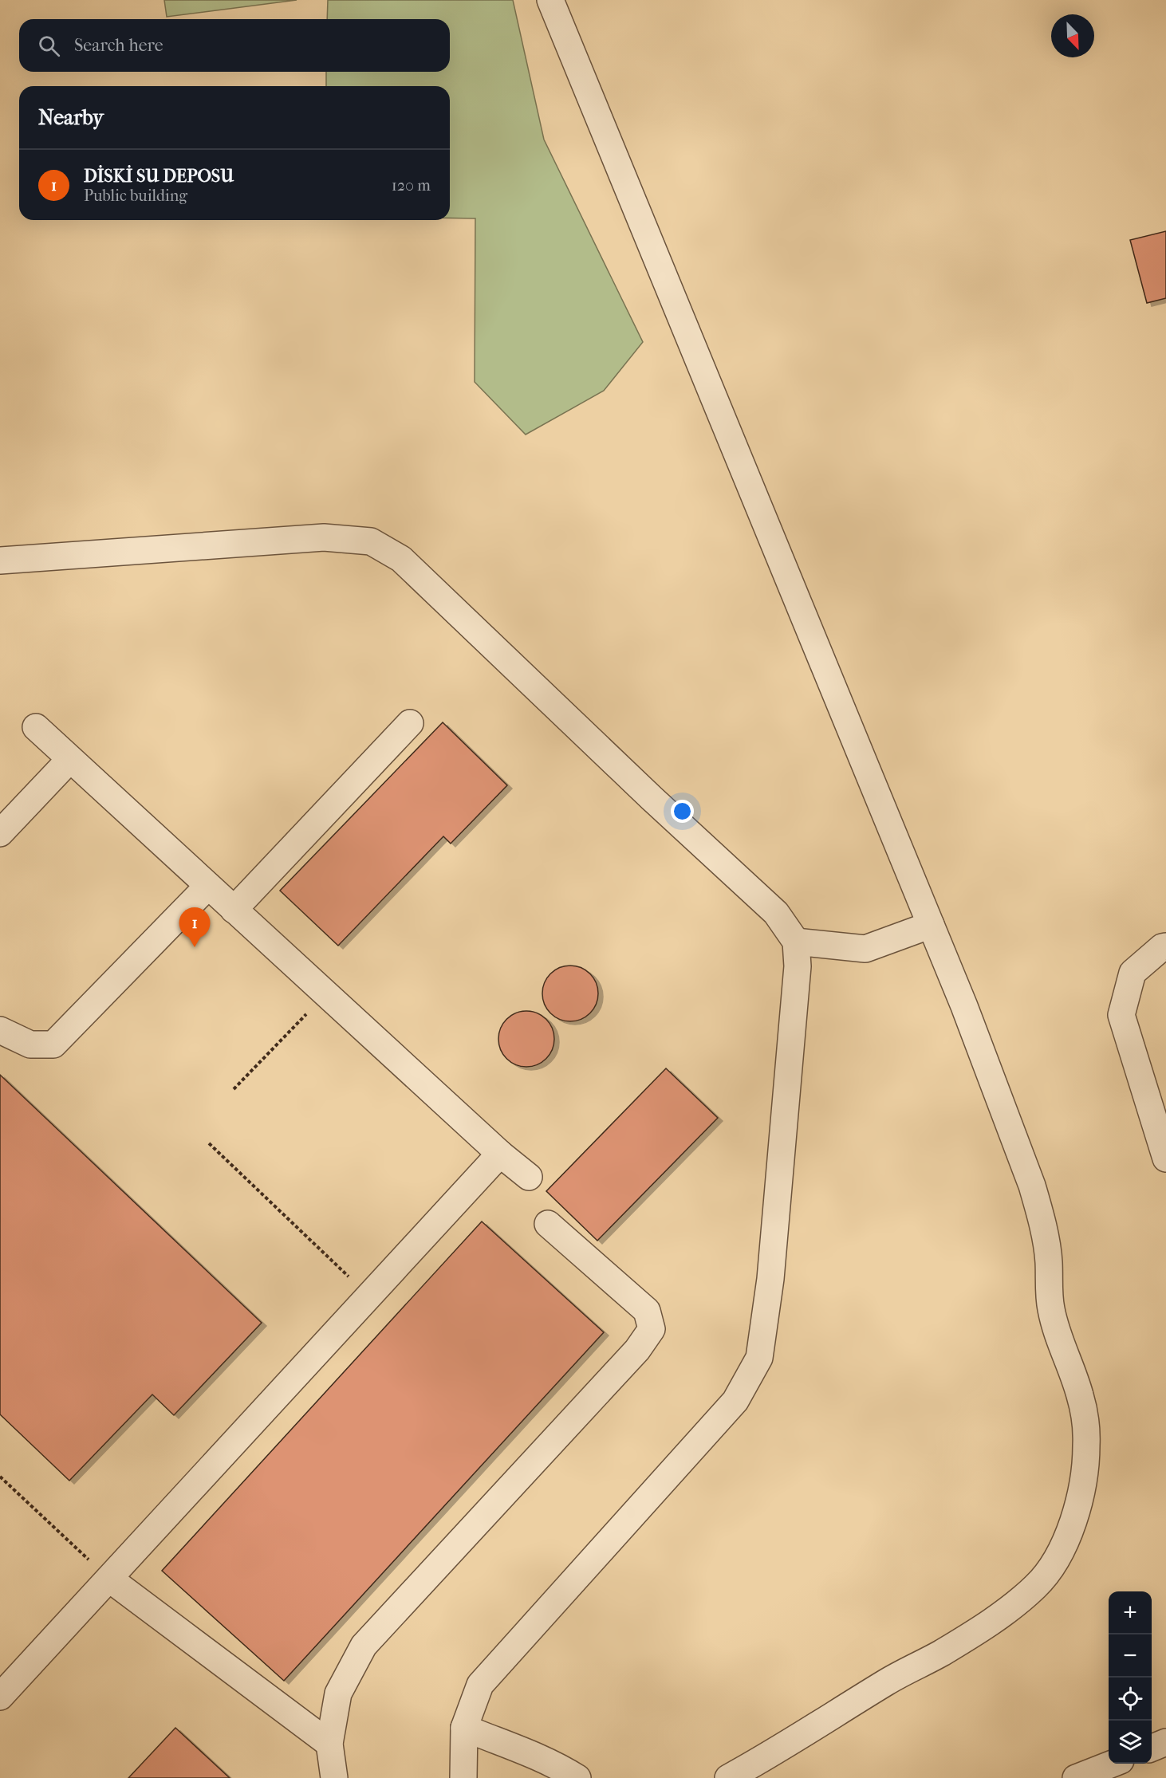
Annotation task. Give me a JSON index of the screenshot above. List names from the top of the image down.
{
  "north": "bottom right",
  "page": {
    "search": "Search here",
    "heading": "Nearby",
    "list": [
      {
        "mark": "1",
        "name": "DİSKİ SU DEPOSU",
        "note": "Public building",
        "value": "120 m"
      }
    ],
    "pins": "1",
    "map_buttons": ["+", "−"]
  }
}
